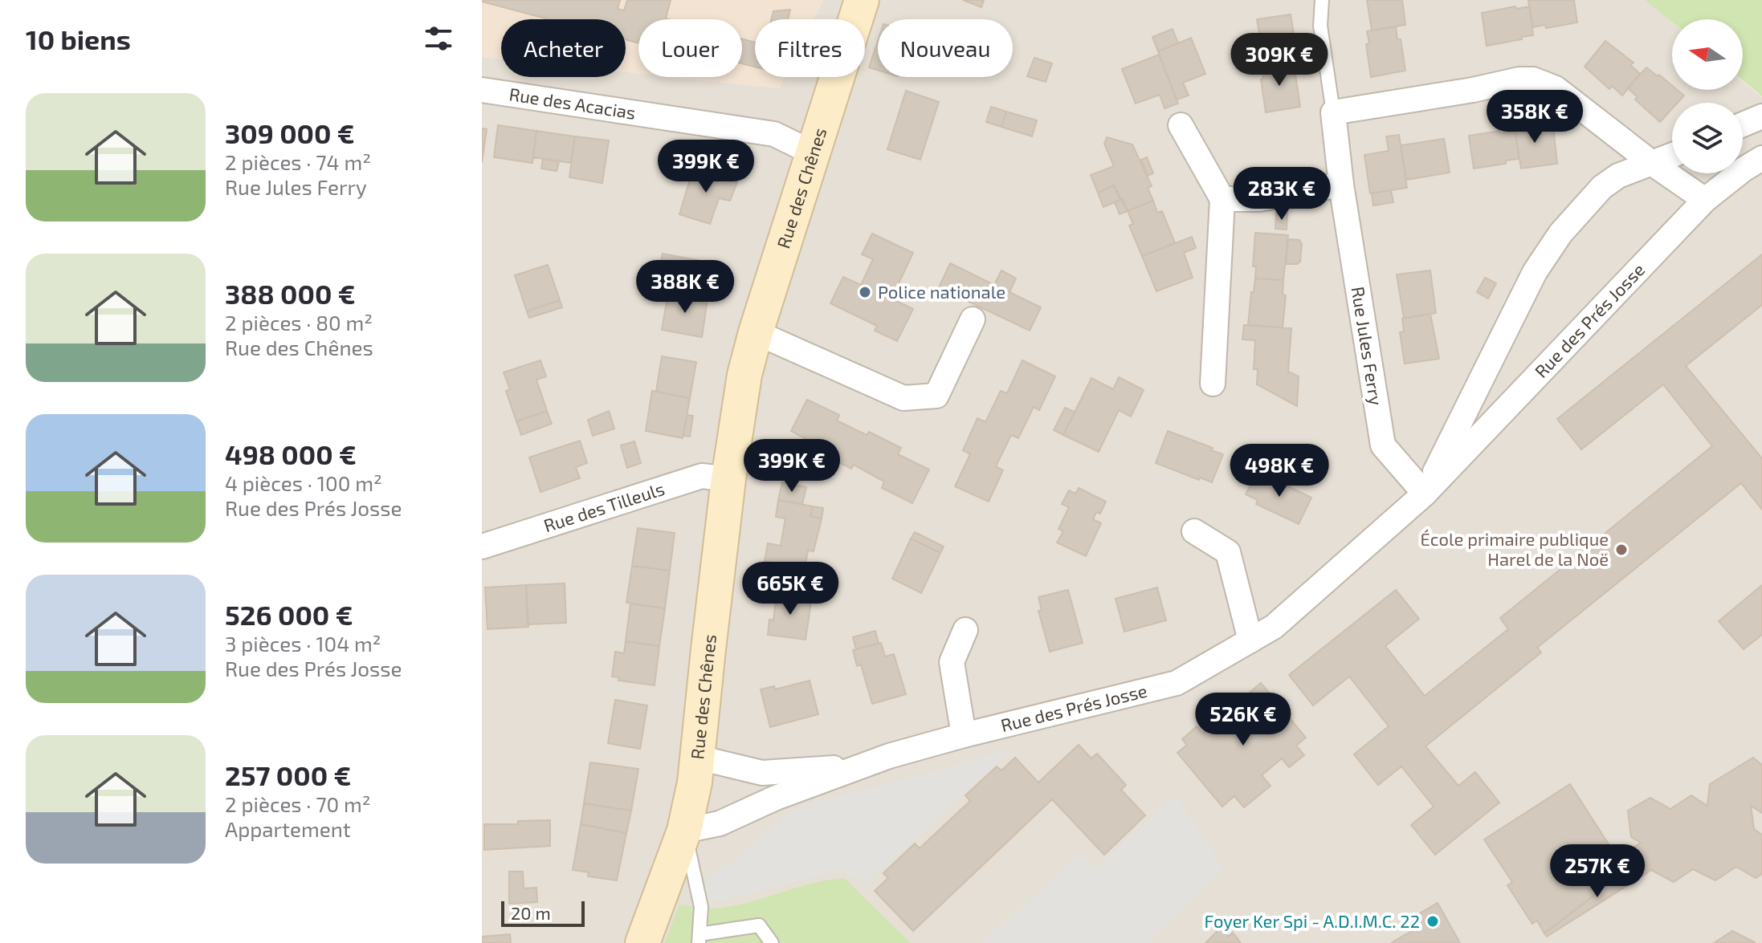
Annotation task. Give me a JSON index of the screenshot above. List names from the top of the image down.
{
  "streets": {
    "street": [
      "Rue des Acacias",
      "Rue des Chênes",
      "Rue des Prés Josse",
      "Rue Jules Ferry",
      "Rue des Tilleuls"
    ]
  },
  "crossings": [
    ["Rue des Acacias", "Rue des Chênes"],
    ["Rue des Chênes", "Rue des Prés Josse"],
    ["Rue des Chênes", "Rue des Tilleuls"],
    ["Rue des Prés Josse", "Rue Jules Ferry"]
  ],
  "places": ["Police nationale", "École primaire publique Harel de la Noë", "Foyer Ker Spi - A.D.I.M.C. 22"],
  "scale_bar": "20 m",
  "north": "left",
  "page": {
    "heading": "10 biens",
    "chip": [
      "Acheter",
      "Louer",
      "Filtres",
      "Nouveau"
    ],
    "price": [
      "309K €",
      "358K €",
      "399K €",
      "283K €",
      "388K €",
      "399K €",
      "498K €",
      "665K €",
      "526K €",
      "257K €"
    ],
    "list": [
      {
        "name": "309 000 €",
        "note": "2 pièces · 74 m² · Rue Jules Ferry"
      },
      {
        "name": "388 000 €",
        "note": "2 pièces · 80 m² · Rue des Chênes"
      },
      {
        "name": "498 000 €",
        "note": "4 pièces · 100 m² · Rue des Prés Josse"
      },
      {
        "name": "526 000 €",
        "note": "3 pièces · 104 m² · Rue des Prés Josse"
      },
      {
        "name": "257 000 €",
        "note": "2 pièces · 70 m² · Appartement"
      }
    ],
    "scale": "20 m"
  }
}
